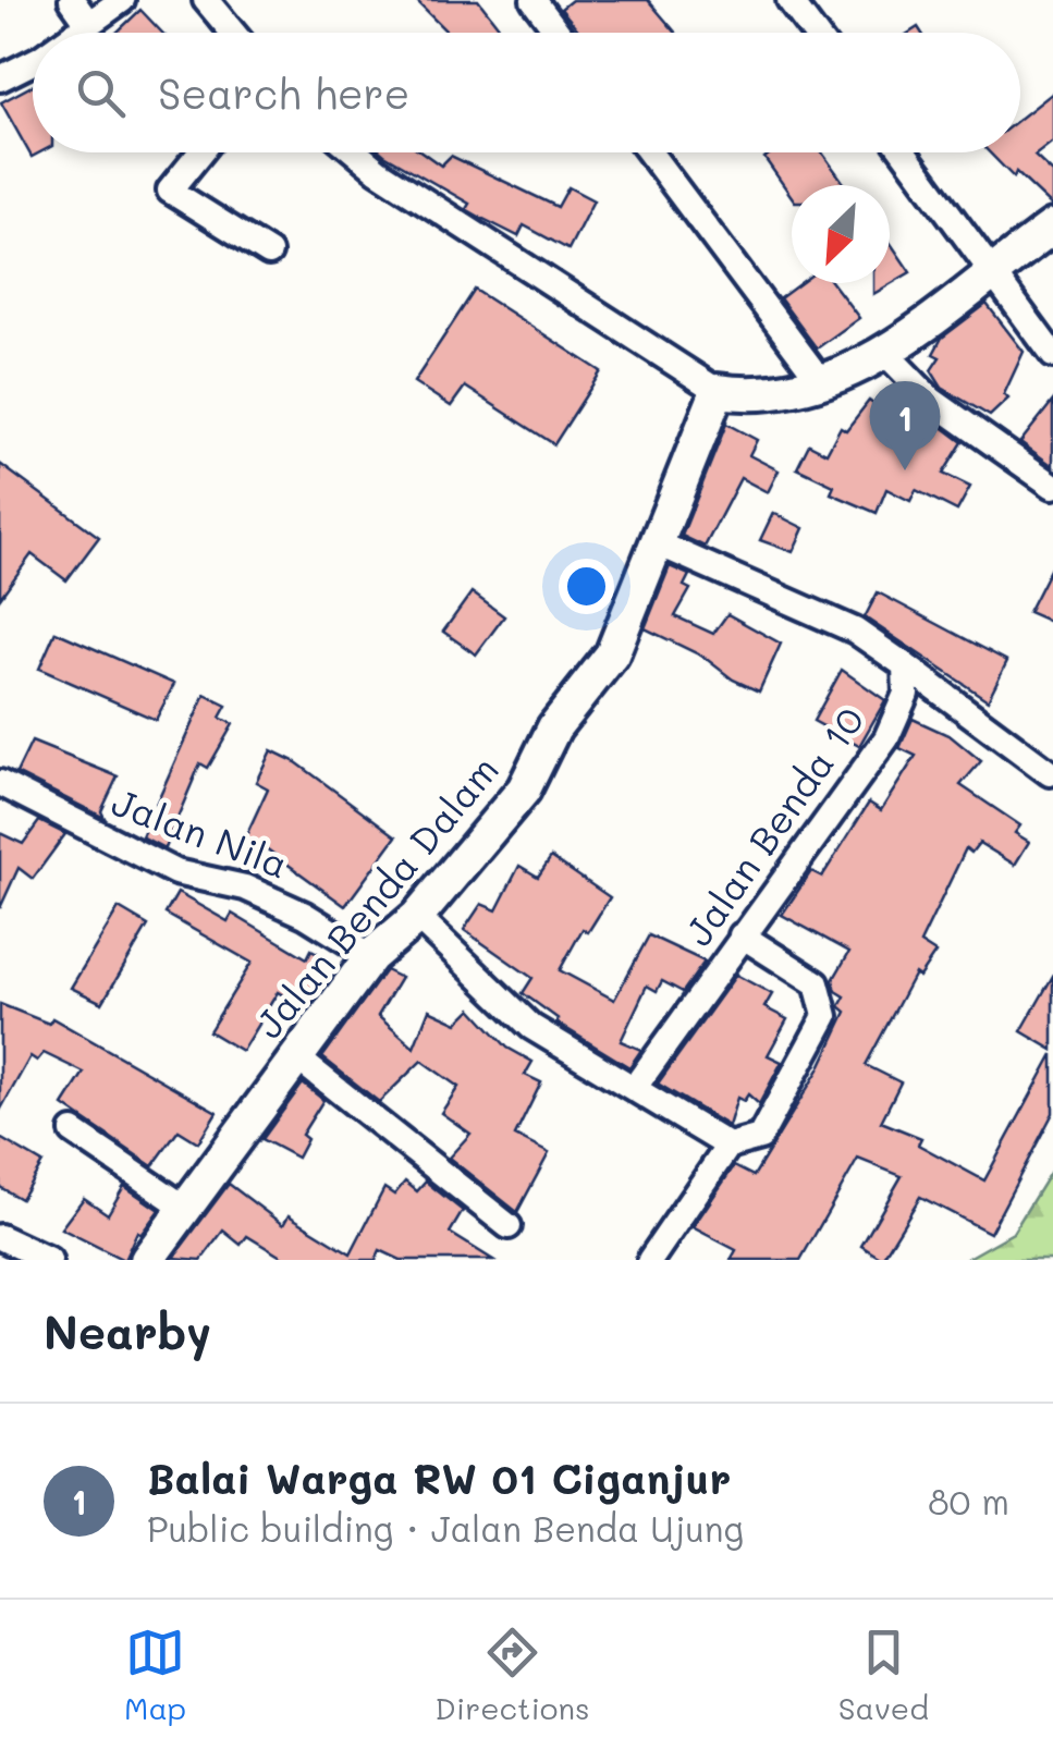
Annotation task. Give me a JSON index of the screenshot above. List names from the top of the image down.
{
  "streets": {
    "street": ["Jalan Benda 10", "Jalan Nila", "Jalan Benda Dalam"]
  },
  "crossings": [
    ["Jalan Nila", "Jalan Benda Dalam"]
  ],
  "north": "bottom left",
  "page": {
    "search": "Search here",
    "pins": "1",
    "heading": "Nearby",
    "list": [
      {
        "mark": "1",
        "name": "Balai Warga RW 01 Ciganjur",
        "note": "Public building · Jalan Benda Ujung",
        "value": "80 m"
      }
    ],
    "nav": ["Map", "Directions", "Saved"]
  }
}
